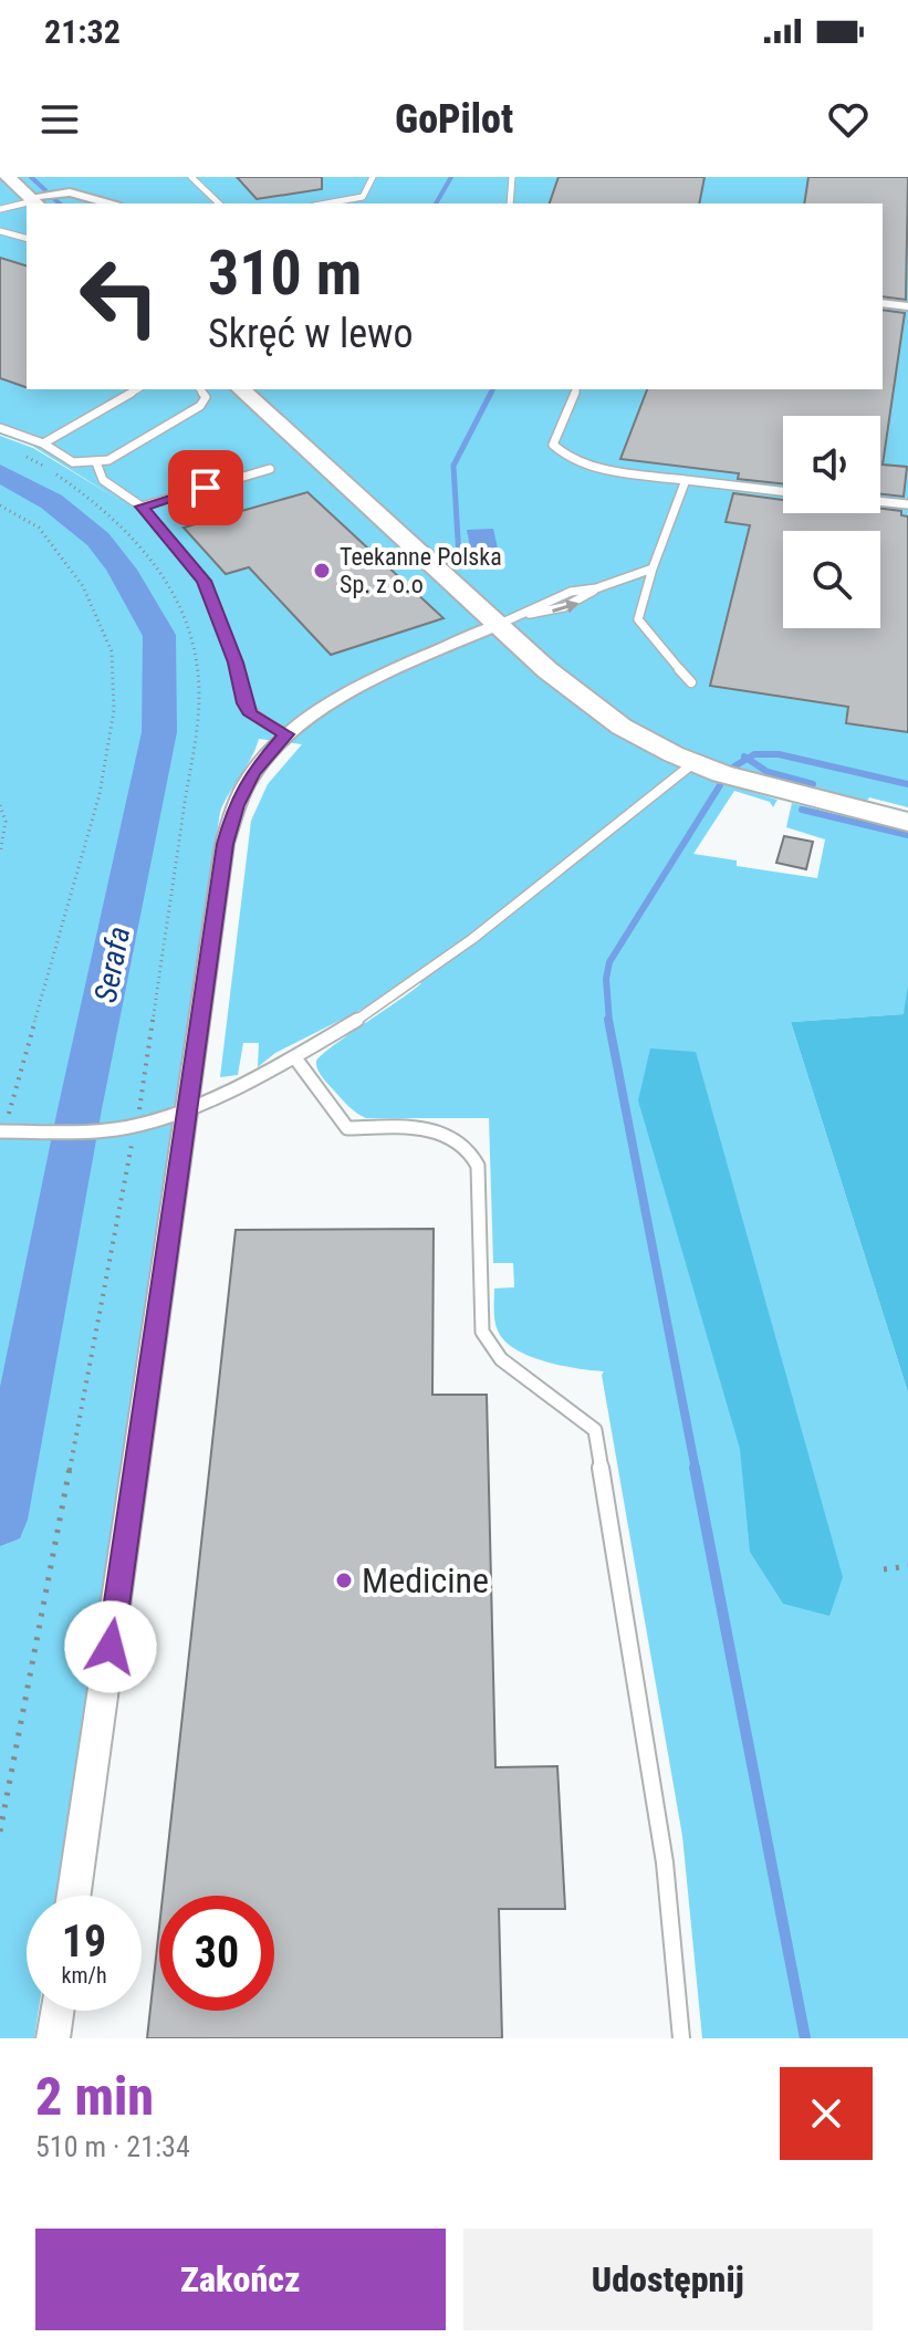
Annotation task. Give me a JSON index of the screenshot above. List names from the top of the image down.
{
  "water": ["Serafa"],
  "places": ["Teekanne Polska Sp. z o.o", "Medicine"],
  "page": {
    "status": "21:32",
    "header": "GoPilot",
    "turn": ["310 m", "Skręć w lewo"],
    "speed": "19 km/h",
    "limit": "30",
    "heading": ["2 min", "510 m · 21:34"],
    "buttons": ["Zakończ", "Udostępnij"]
  }
}
